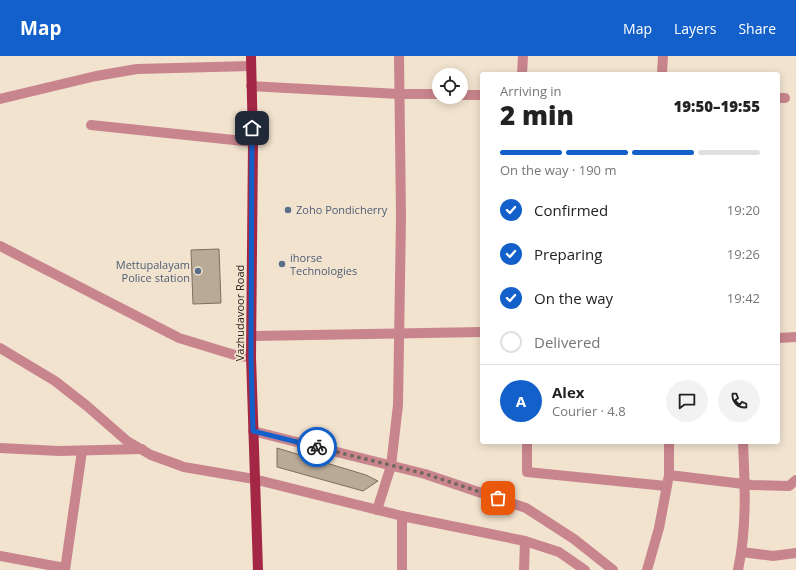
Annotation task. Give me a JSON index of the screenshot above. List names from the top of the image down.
{
  "streets": {
    "main road": ["Vazhudavoor Road"]
  },
  "places": ["Zoho Pondicherry", "ihorse Technologies", "Mettupalayam Police station"],
  "page": {
    "header": "Map",
    "nav": ["Map", "Layers", "Share"],
    "heading": ["2 min", "Arriving in", "19:50–19:55"],
    "panel": ["Alex", "Courier · 4.8"],
    "bar": "On the way · 190 m",
    "list": [
      ["Confirmed", "19:20"],
      ["Preparing", "19:26"],
      ["On the way", "19:42"],
      "Delivered"
    ],
    "round": "A"
  }
}
